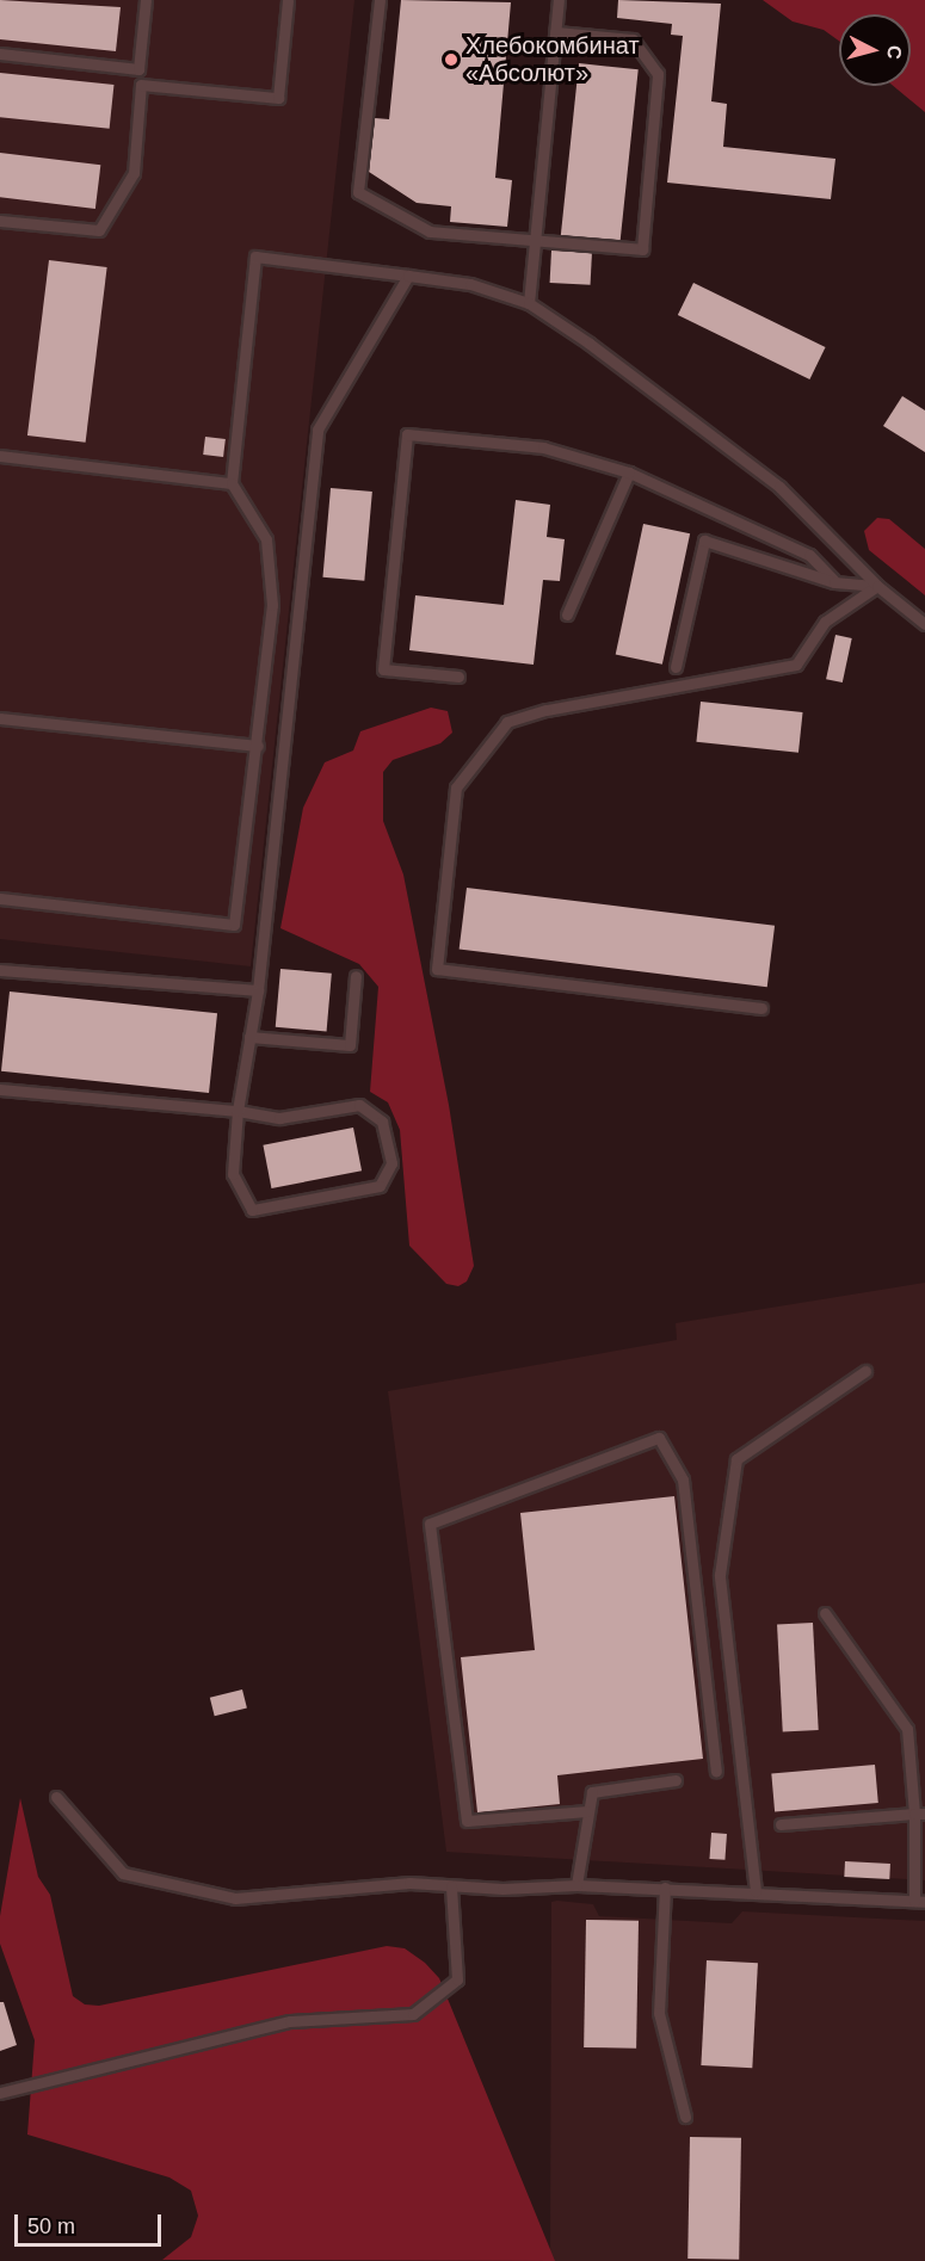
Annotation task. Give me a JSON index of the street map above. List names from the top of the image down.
{
  "places": ["Хлебокомбинат «Абсолют»"],
  "scale_bar": "50 m",
  "north": "right"
}
